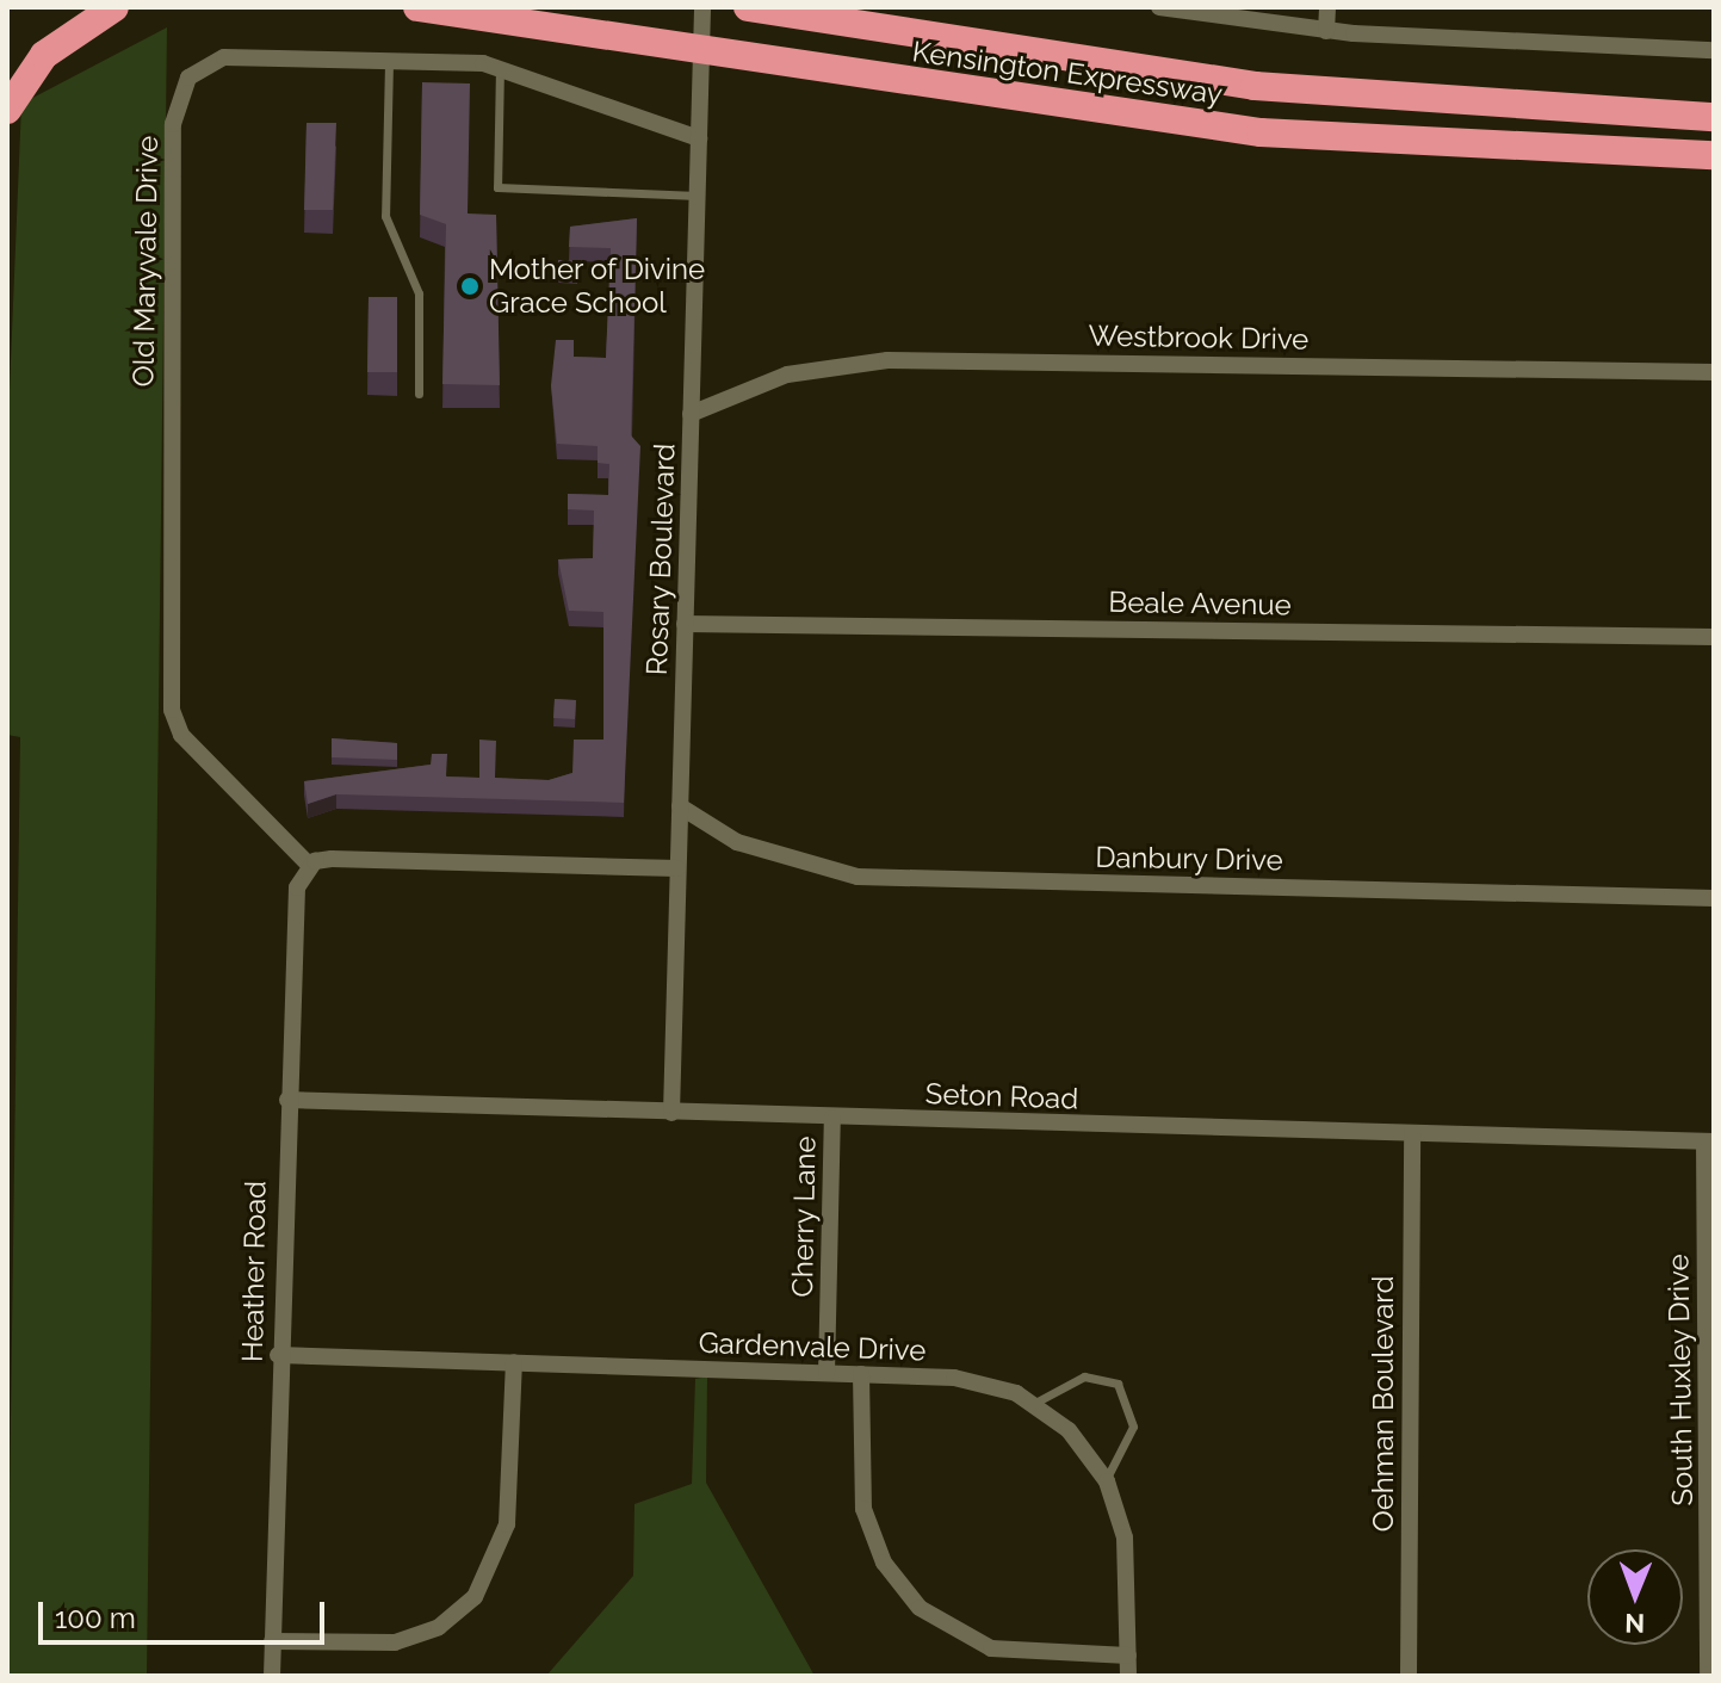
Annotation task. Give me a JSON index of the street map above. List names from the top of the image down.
{
  "streets": {
    "highway": ["Kensington Expressway"],
    "street": [
      "Old Maryvale Drive",
      "Westbrook Drive",
      "Rosary Boulevard",
      "Beale Avenue",
      "Danbury Drive",
      "Seton Road",
      "Cherry Lane",
      "Heather Road",
      "Gardenvale Drive",
      "South Huxley Drive",
      "Oehman Boulevard"
    ]
  },
  "crossings": [
    ["Old Maryvale Drive", "Rosary Boulevard"],
    ["Old Maryvale Drive", "Heather Road"],
    ["Westbrook Drive", "Rosary Boulevard"],
    ["Rosary Boulevard", "Beale Avenue"],
    ["Rosary Boulevard", "Danbury Drive"],
    ["Rosary Boulevard", "Seton Road"],
    ["Seton Road", "Cherry Lane"],
    ["Seton Road", "Heather Road"],
    ["Seton Road", "South Huxley Drive"],
    ["Seton Road", "Oehman Boulevard"],
    ["Cherry Lane", "Gardenvale Drive"],
    ["Heather Road", "Gardenvale Drive"]
  ],
  "places": ["Mother of Divine Grace School"],
  "scale_bar": "100 m",
  "north": "bottom"
}
